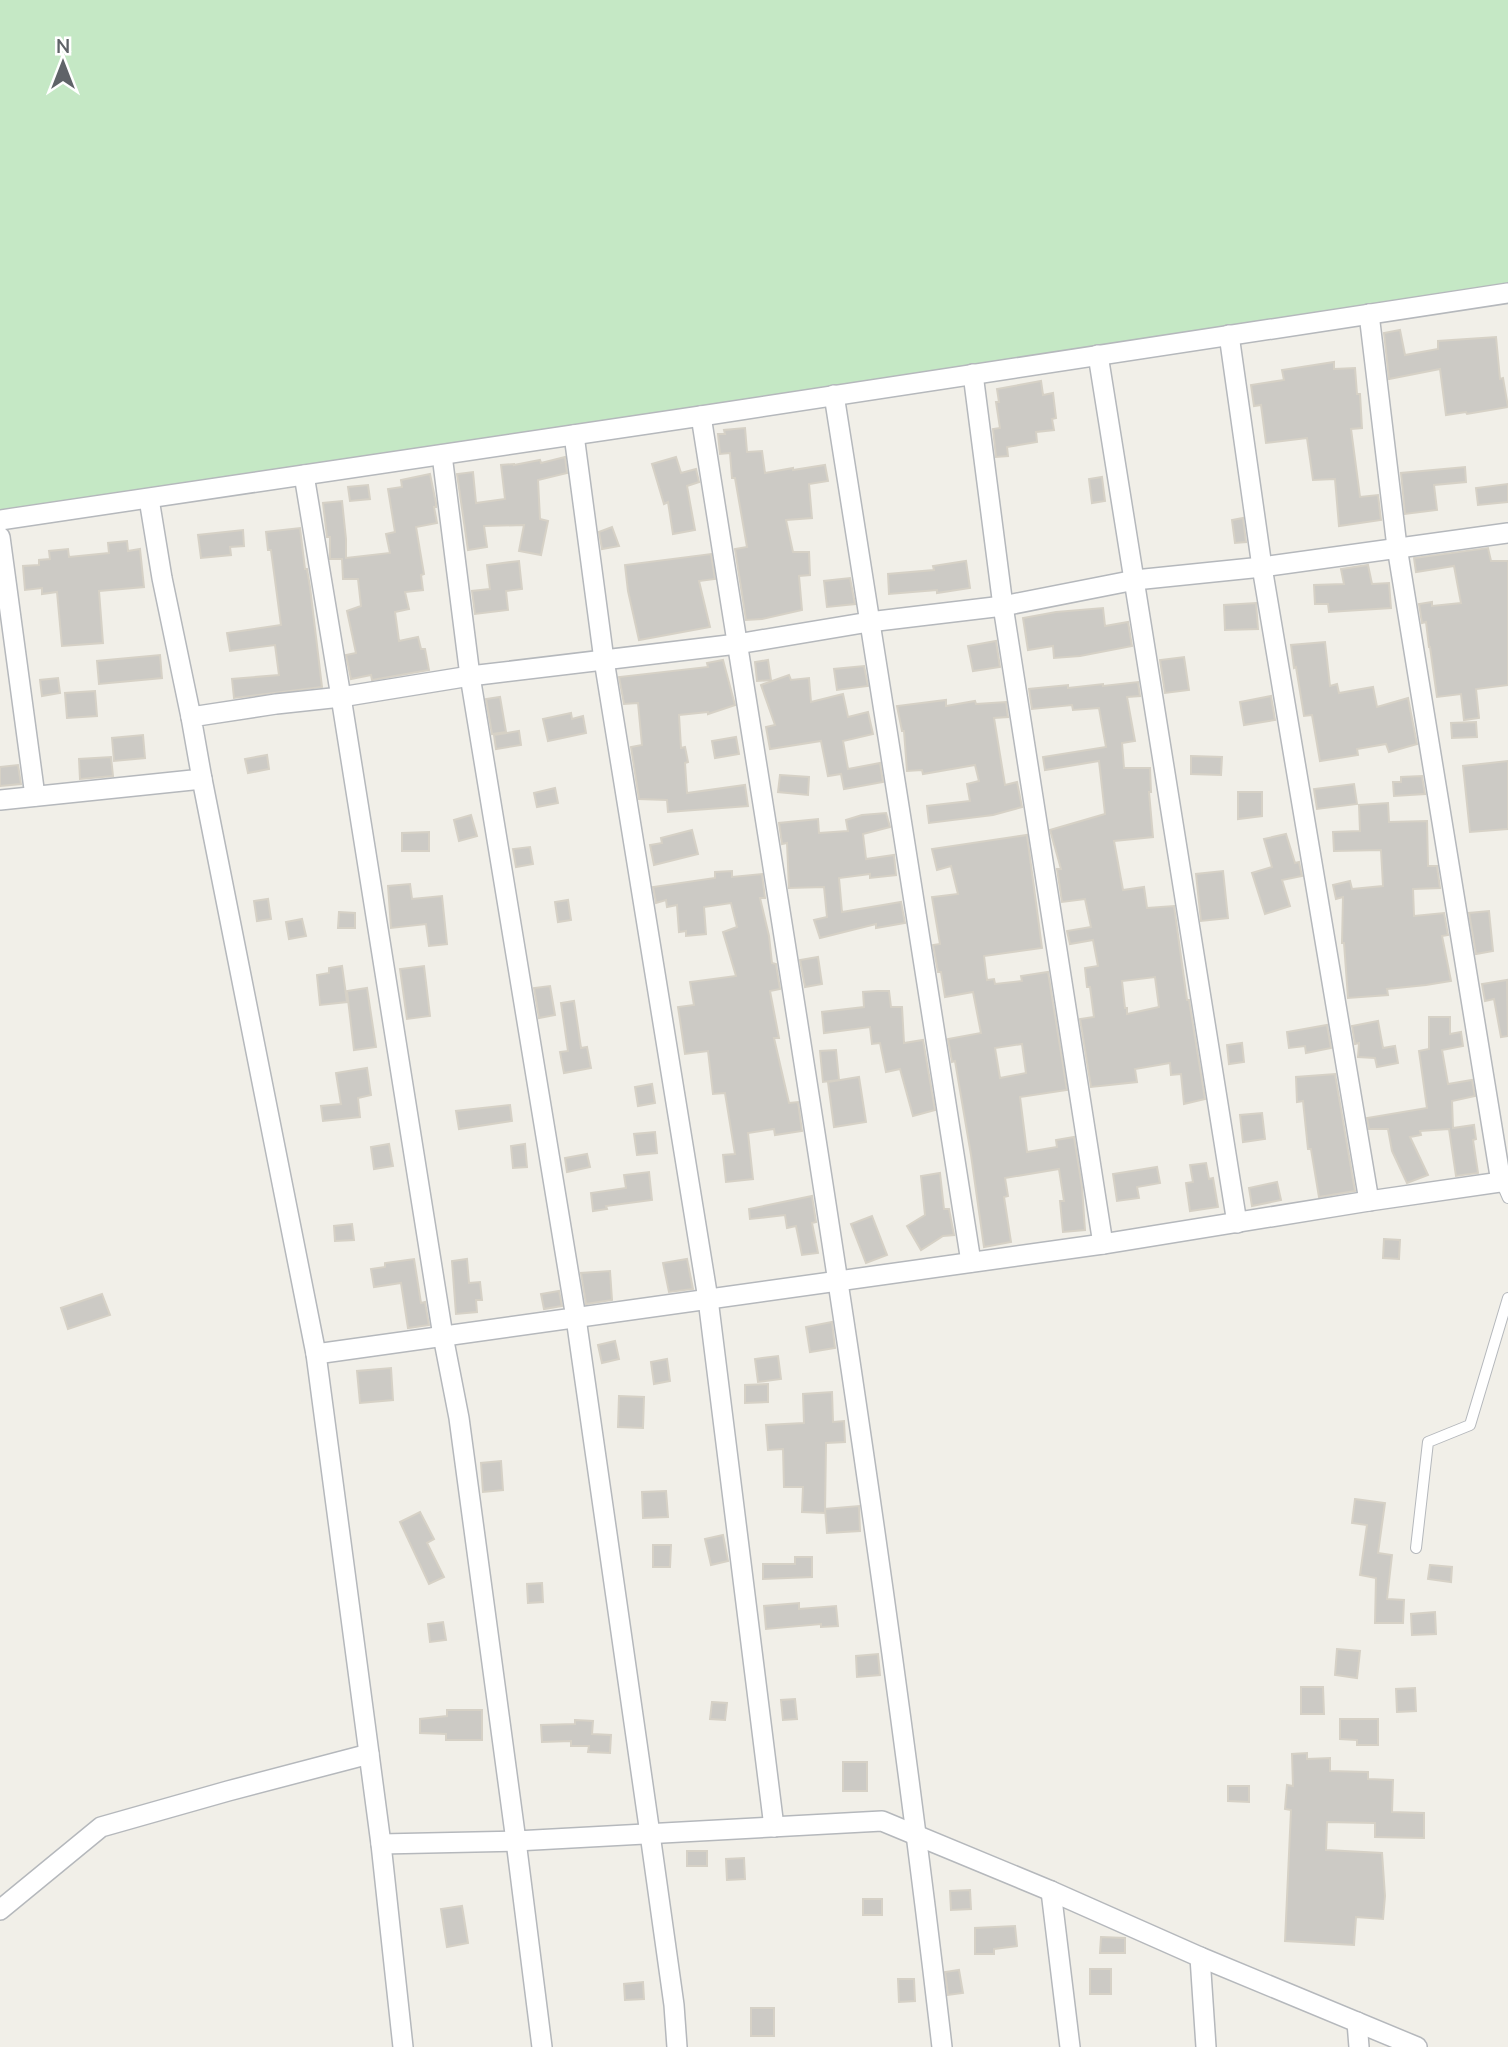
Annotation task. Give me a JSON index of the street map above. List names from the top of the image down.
{
  "north": "top"
}
